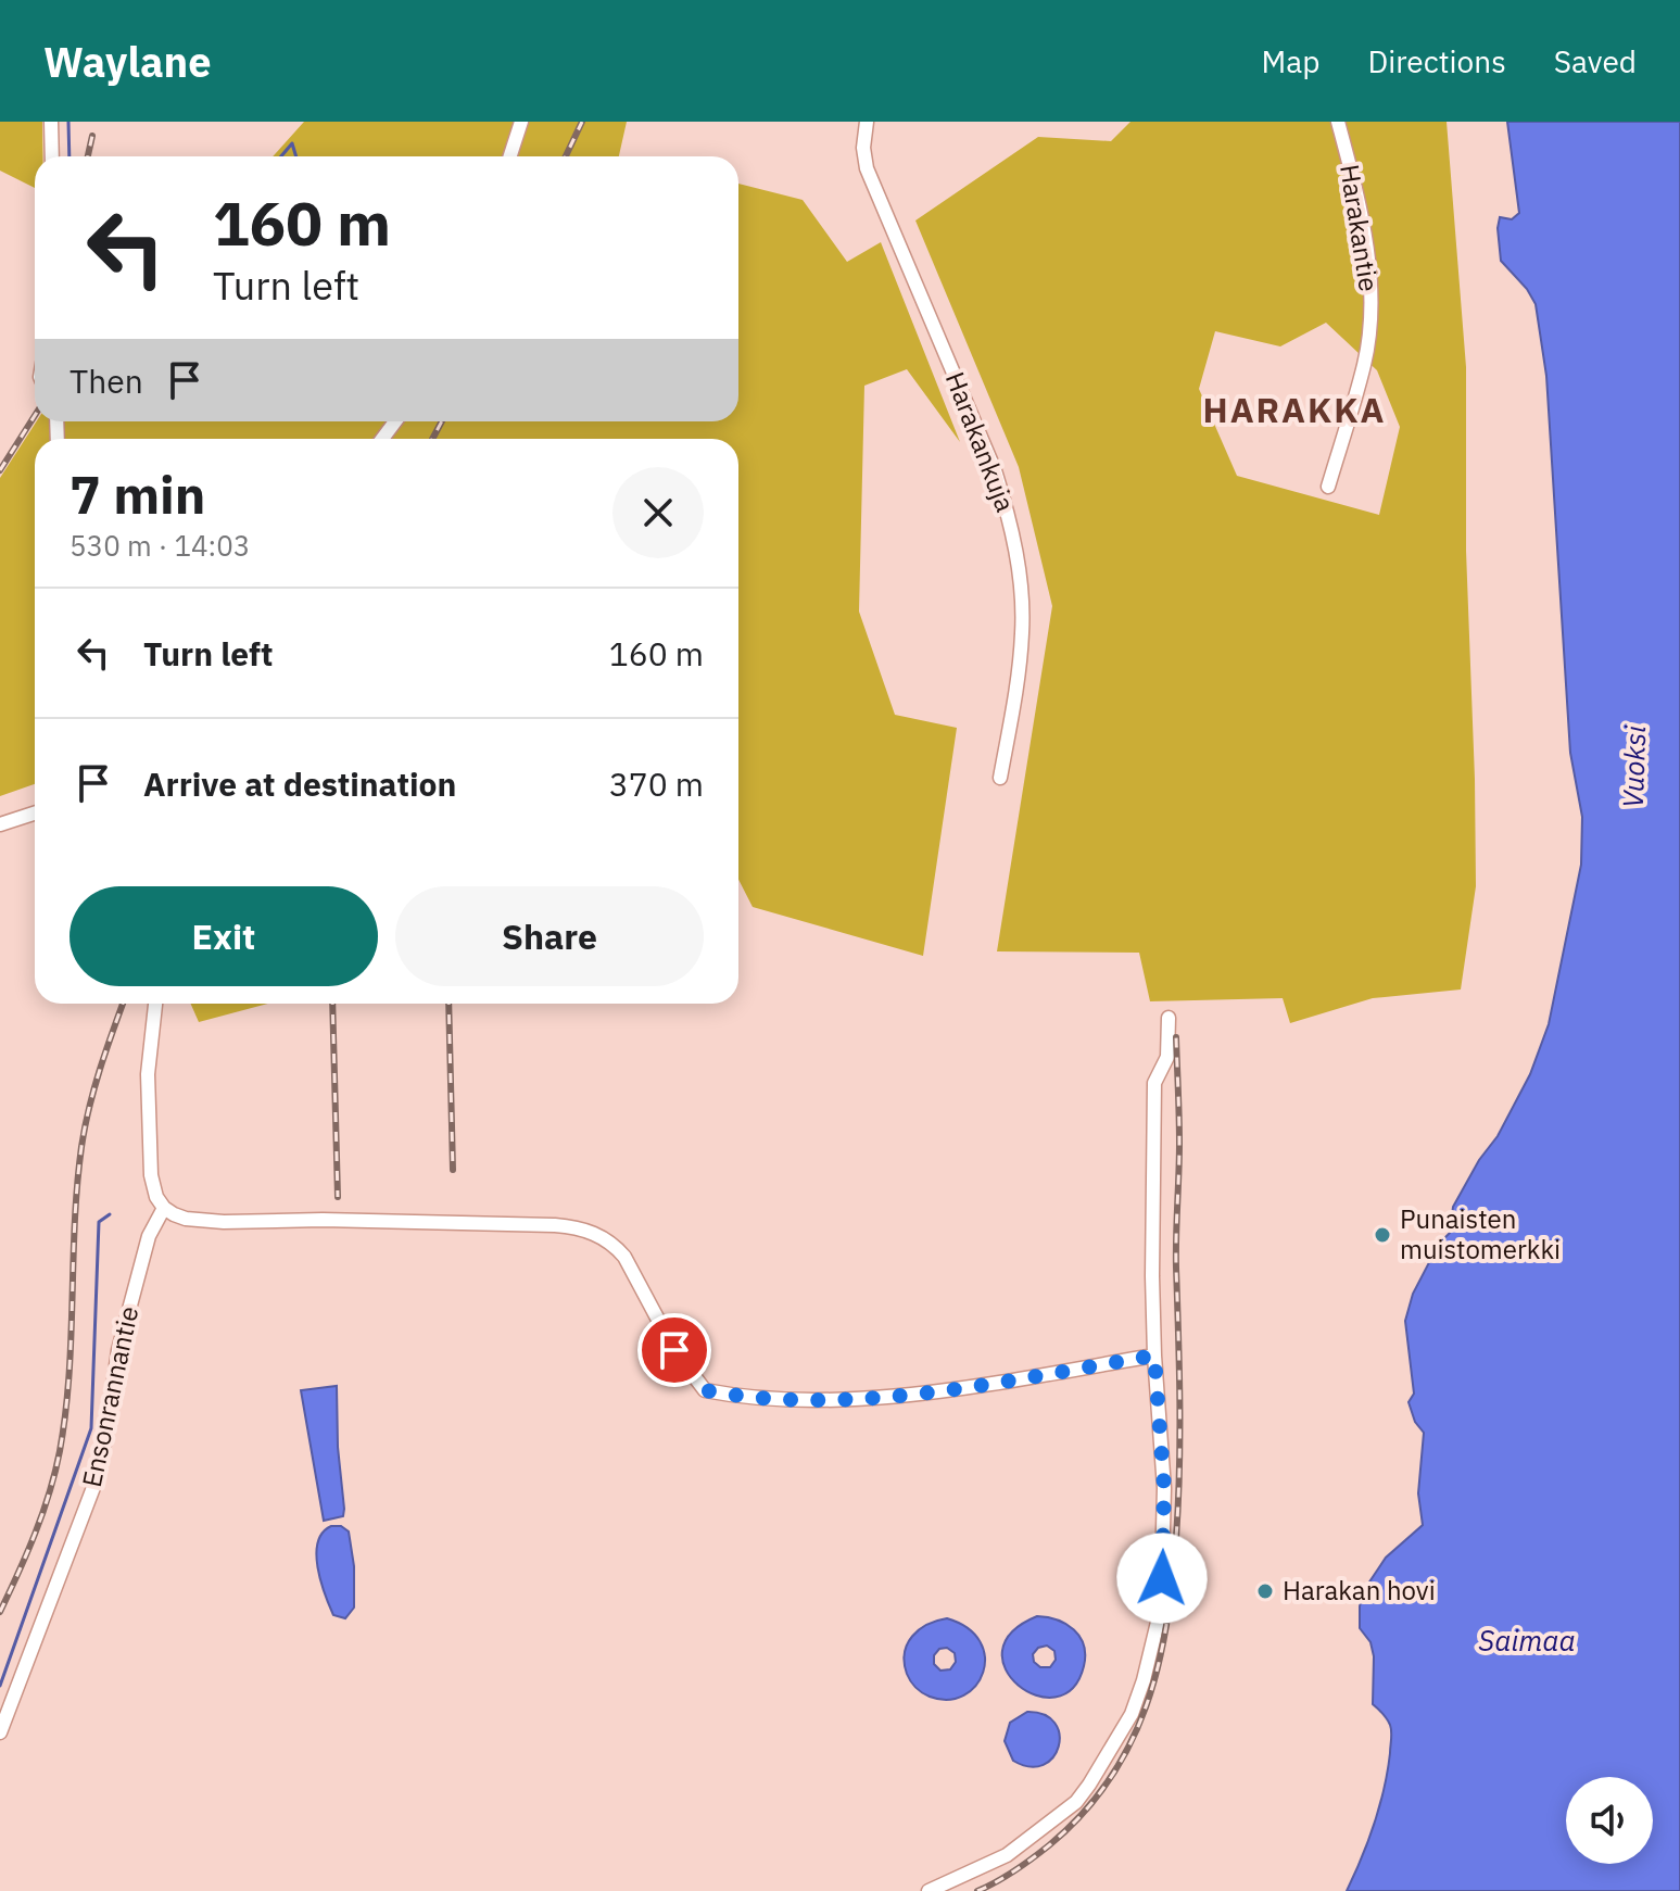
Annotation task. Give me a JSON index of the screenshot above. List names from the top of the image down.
{
  "streets": {
    "street": ["Harakantie", "Harakankuja", "Ensonrannantie"]
  },
  "districts": ["HARAKKA"],
  "water": ["Vuoksi", "Saimaa"],
  "places": ["Punaisten muistomerkki", "Harakan hovi"],
  "page": {
    "header": "Waylane",
    "nav": ["Map", "Directions", "Saved"],
    "turn": ["160 m", "Turn left"],
    "then": "Then",
    "heading": ["7 min", "530 m · 14:03"],
    "list": [
      {
        "name": "Turn left",
        "value": "160 m"
      },
      {
        "name": "Arrive at destination",
        "value": "370 m"
      }
    ],
    "buttons": ["Exit", "Share"]
  }
}
